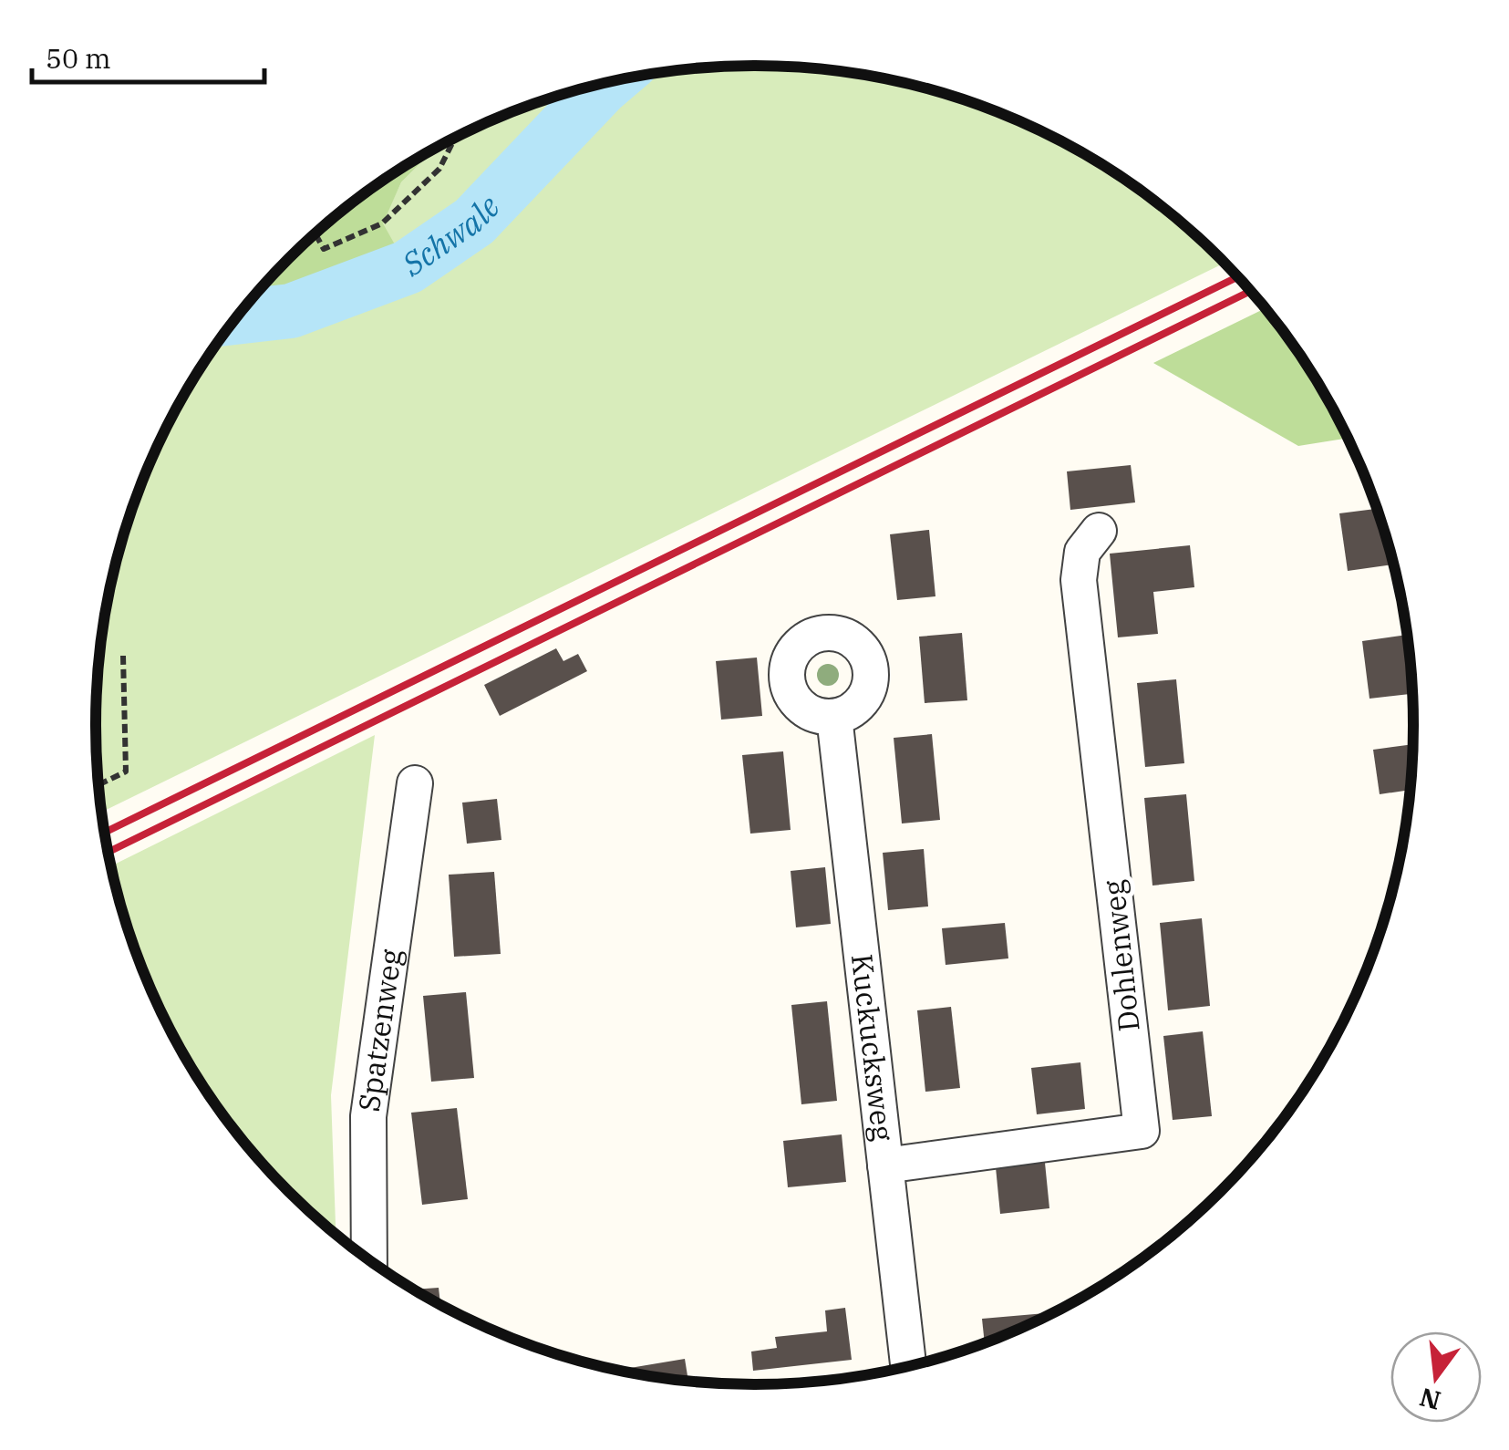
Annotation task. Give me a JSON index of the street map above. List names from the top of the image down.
{
  "streets": {
    "street": ["Dohlenweg", "Spatzenweg", "Kuckucksweg"]
  },
  "crossings": [
    ["Dohlenweg", "Kuckucksweg"]
  ],
  "water": ["Schwale"],
  "scale_bar": "50 m",
  "north": "bottom"
}
